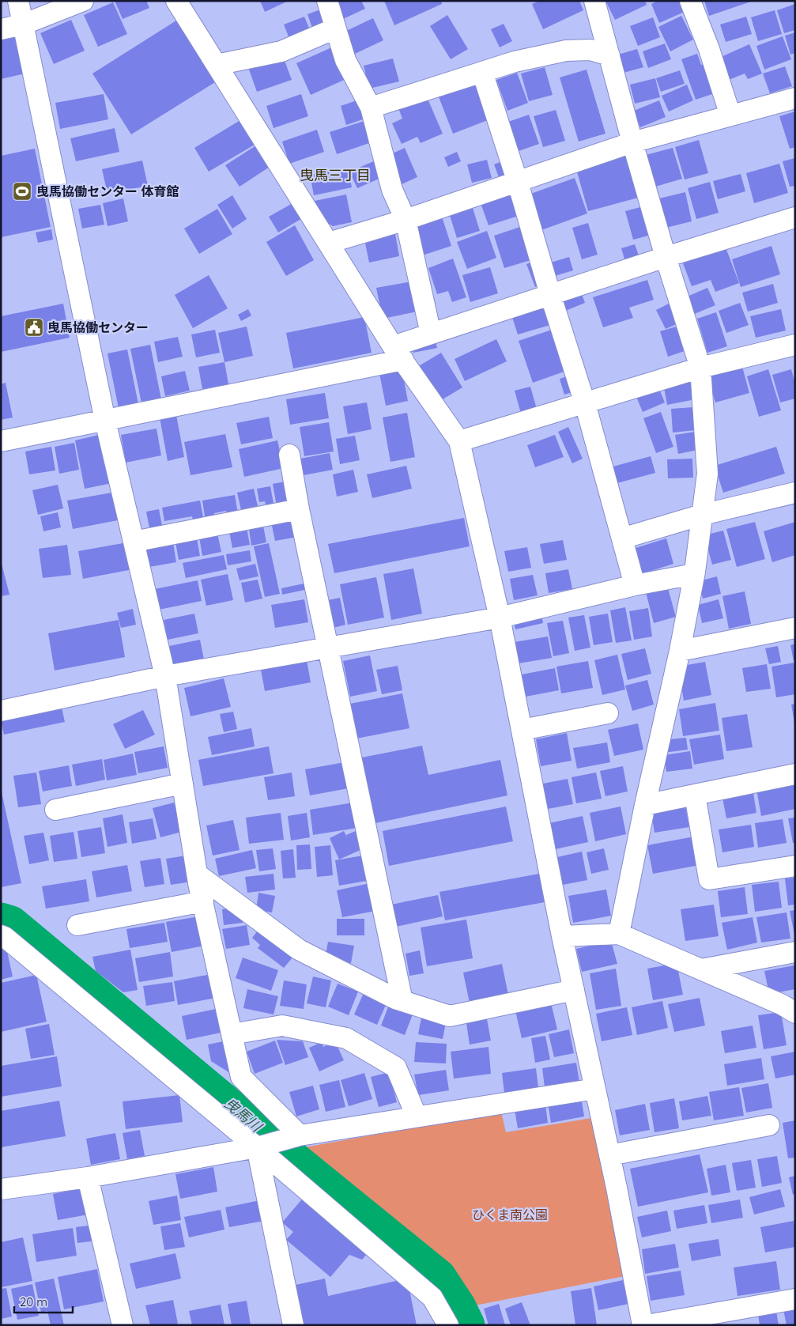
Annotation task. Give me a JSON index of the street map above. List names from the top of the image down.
{
  "districts": ["曳馬三丁目"],
  "water": ["曳馬川"],
  "parks": ["ひくま南公園"],
  "places": {
    "sports": ["曳馬協働センター 体育館"],
    "public building": ["曳馬協働センター"]
  },
  "scale_bar": "20 m"
}
